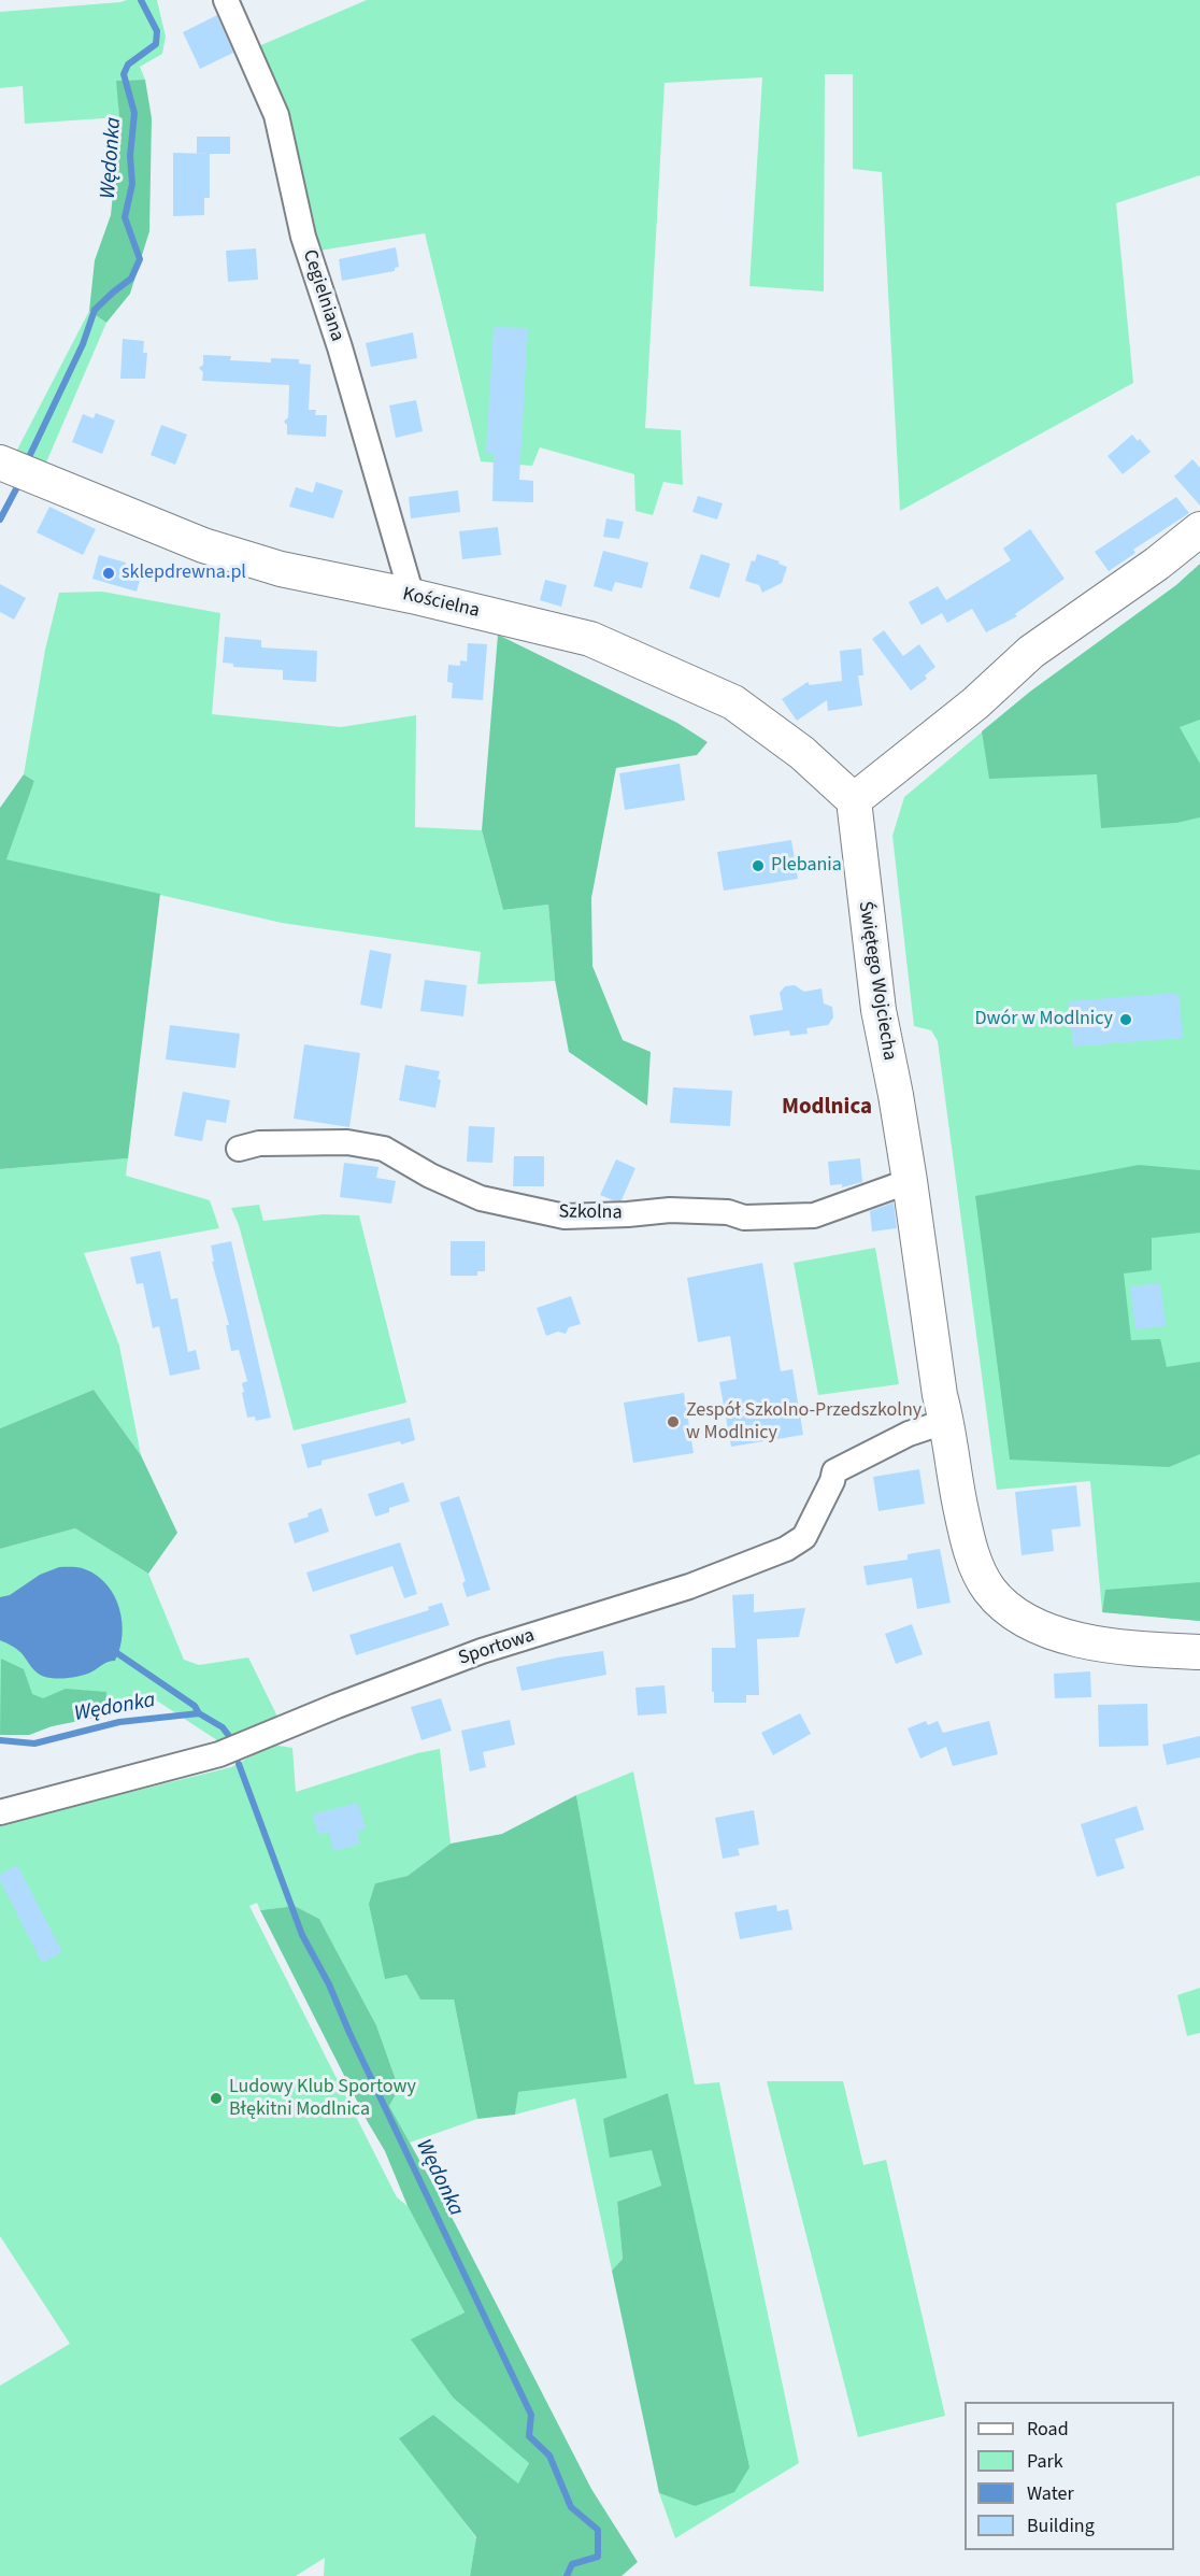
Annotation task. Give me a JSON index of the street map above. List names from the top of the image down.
{
  "streets": {
    "street": [
      "Cegielniana",
      "Kościelna",
      "Świętego Wojciecha",
      "Szkolna",
      "Sportowa"
    ]
  },
  "crossings": [
    ["Cegielniana", "Kościelna"],
    ["Kościelna", "Świętego Wojciecha"],
    ["Świętego Wojciecha", "Szkolna"],
    ["Świętego Wojciecha", "Sportowa"]
  ],
  "districts": ["Modlnica"],
  "water": ["Wędonka"],
  "places": [
    "sklepdrewna.pl",
    "Plebania",
    "Dwór w Modlnicy",
    "Zespół Szkolno-Przedszkolny w Modlnicy",
    "Ludowy Klub Sportowy Błękitni Modlnica"
  ],
  "legend": [
    "Road",
    "Park",
    "Water",
    "Building"
  ]
}
